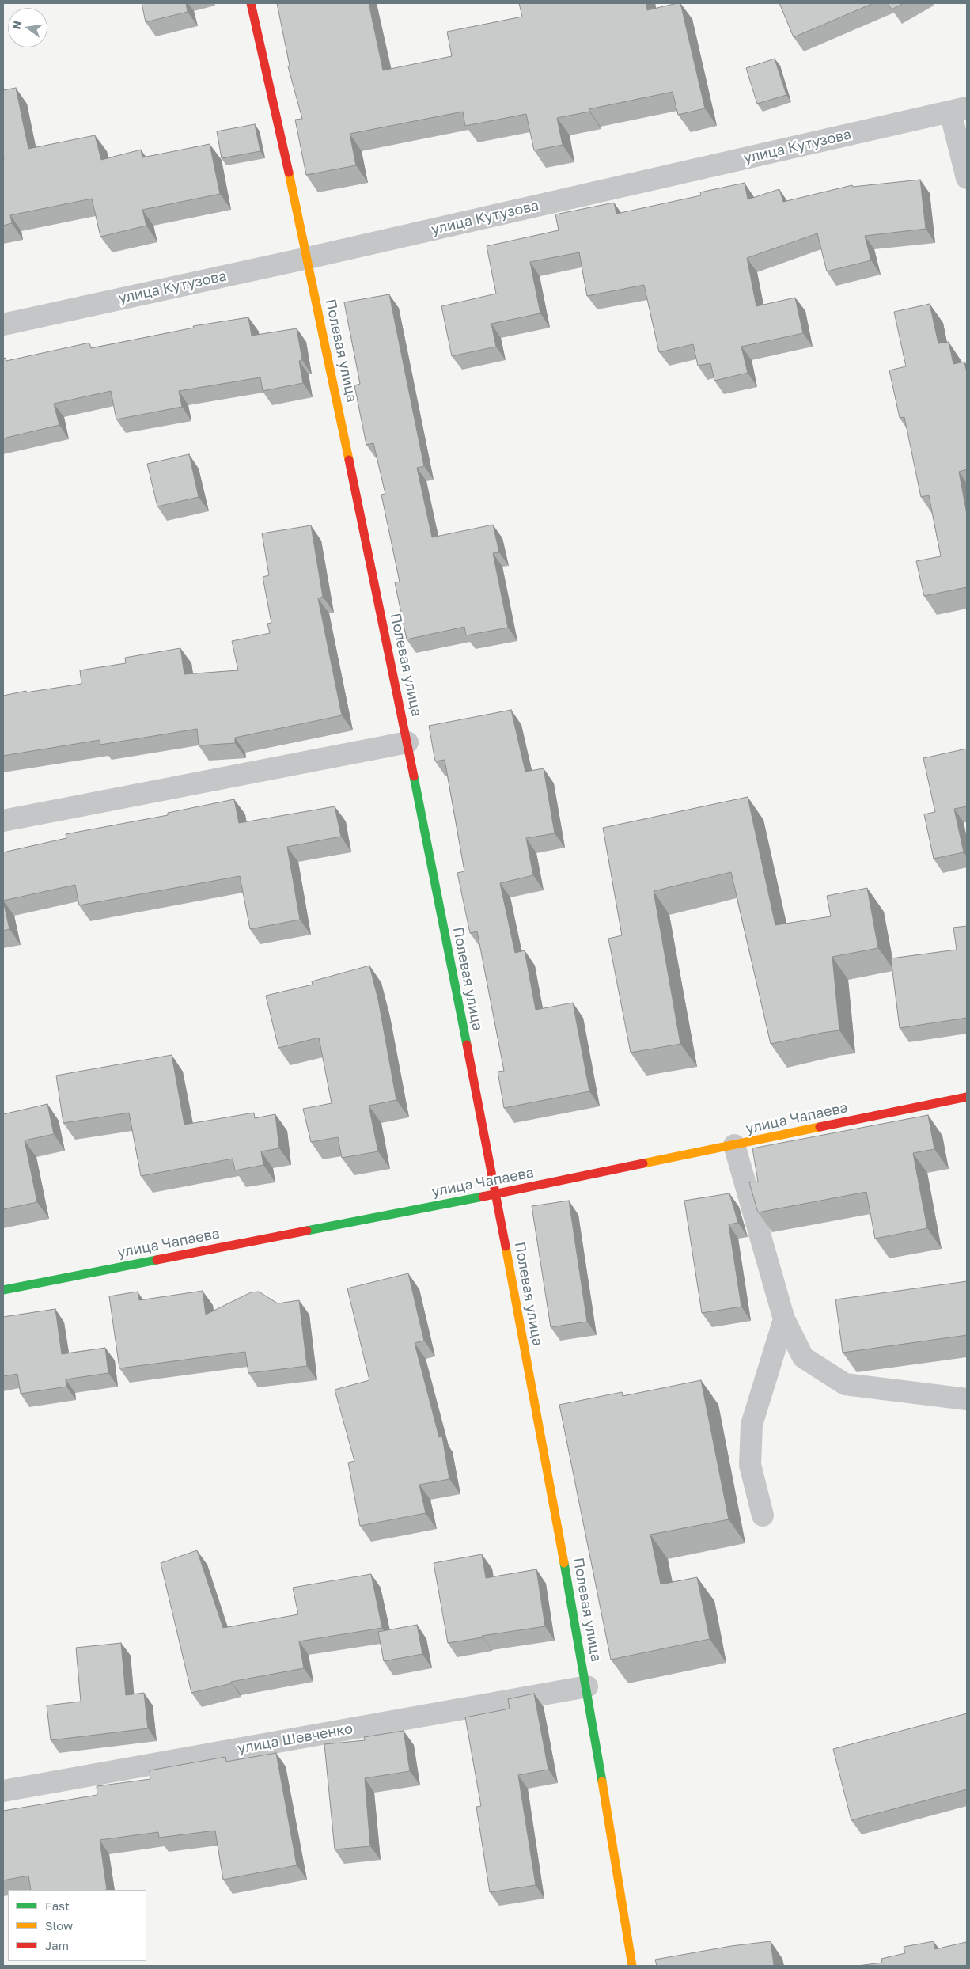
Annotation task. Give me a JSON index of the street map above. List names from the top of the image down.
{
  "streets": {
    "street": [
      "улица Кутузова",
      "Полевая улица",
      "улица Чапаева",
      "улица Шевченко"
    ]
  },
  "crossings": [
    ["улица Кутузова", "Полевая улица"],
    ["Полевая улица", "улица Чапаева"],
    ["Полевая улица", "улица Шевченко"]
  ],
  "legend": ["Fast", "Slow", "Jam"],
  "north": "left"
}
